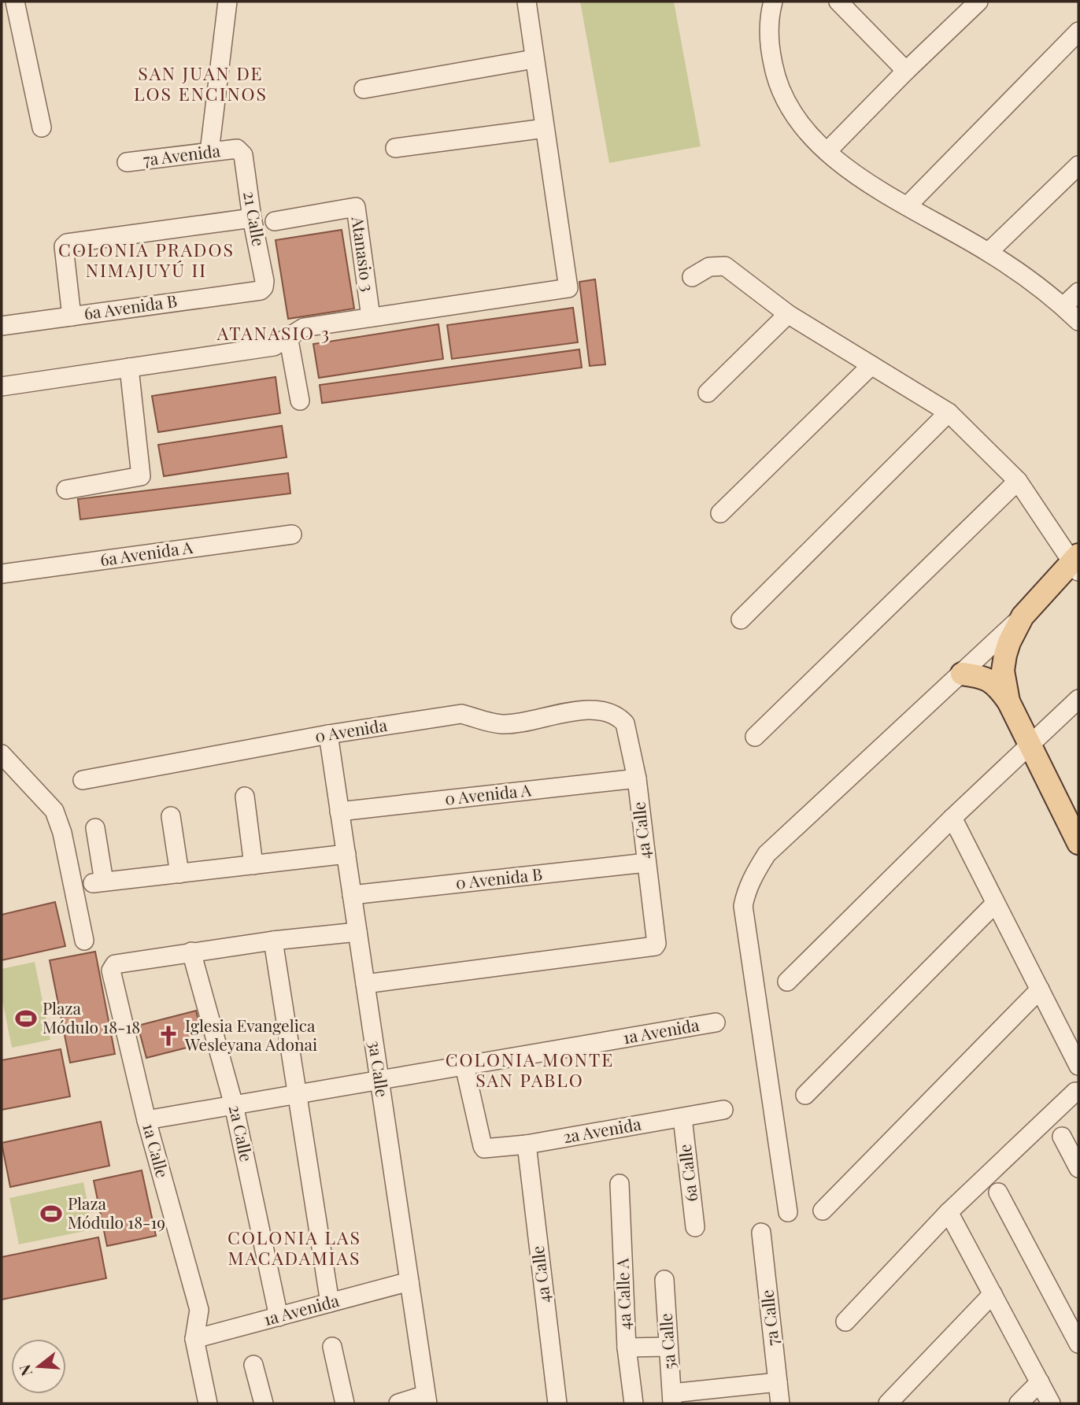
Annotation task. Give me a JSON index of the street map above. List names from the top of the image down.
{
  "streets": {
    "street": [
      "7a Avenida",
      "21 Calle",
      "Atanasio 3",
      "6a Avenida B",
      "6a Avenida A",
      "0 Avenida",
      "0 Avenida A",
      "4a Calle",
      "0 Avenida B",
      "1a Avenida",
      "3a Calle",
      "2a Avenida",
      "2a Calle",
      "1a Calle",
      "6a Calle",
      "4a Calle A",
      "7a Calle",
      "5a Calle"
    ]
  },
  "crossings": [
    ["7a Avenida", "21 Calle"],
    ["21 Calle", "6a Avenida B"],
    ["0 Avenida", "4a Calle"],
    ["0 Avenida", "3a Calle"],
    ["0 Avenida A", "4a Calle"],
    ["0 Avenida A", "3a Calle"],
    ["4a Calle", "0 Avenida B"],
    ["4a Calle", "3a Calle"],
    ["4a Calle", "2a Avenida"],
    ["0 Avenida B", "3a Calle"],
    ["1a Avenida", "3a Calle"],
    ["1a Avenida", "2a Avenida"],
    ["1a Avenida", "2a Calle"],
    ["1a Avenida", "1a Calle"],
    ["2a Avenida", "6a Calle"],
    ["2a Calle", "1a Calle"]
  ],
  "districts": [
    "SAN JUAN DE LOS ENCINOS",
    "COLONIA PRADOS NIMAJUYÚ II",
    "ATANASIO 3",
    "COLONIA MONTE SAN PABLO",
    "COLONIA LAS MACADAMIAS"
  ],
  "places": {
    "sports": ["Plaza Módulo 18-18", "Plaza Módulo 18-19"],
    "church": ["Iglesia Evangelica Wesleyana Adonai"]
  },
  "north": "left"
}
